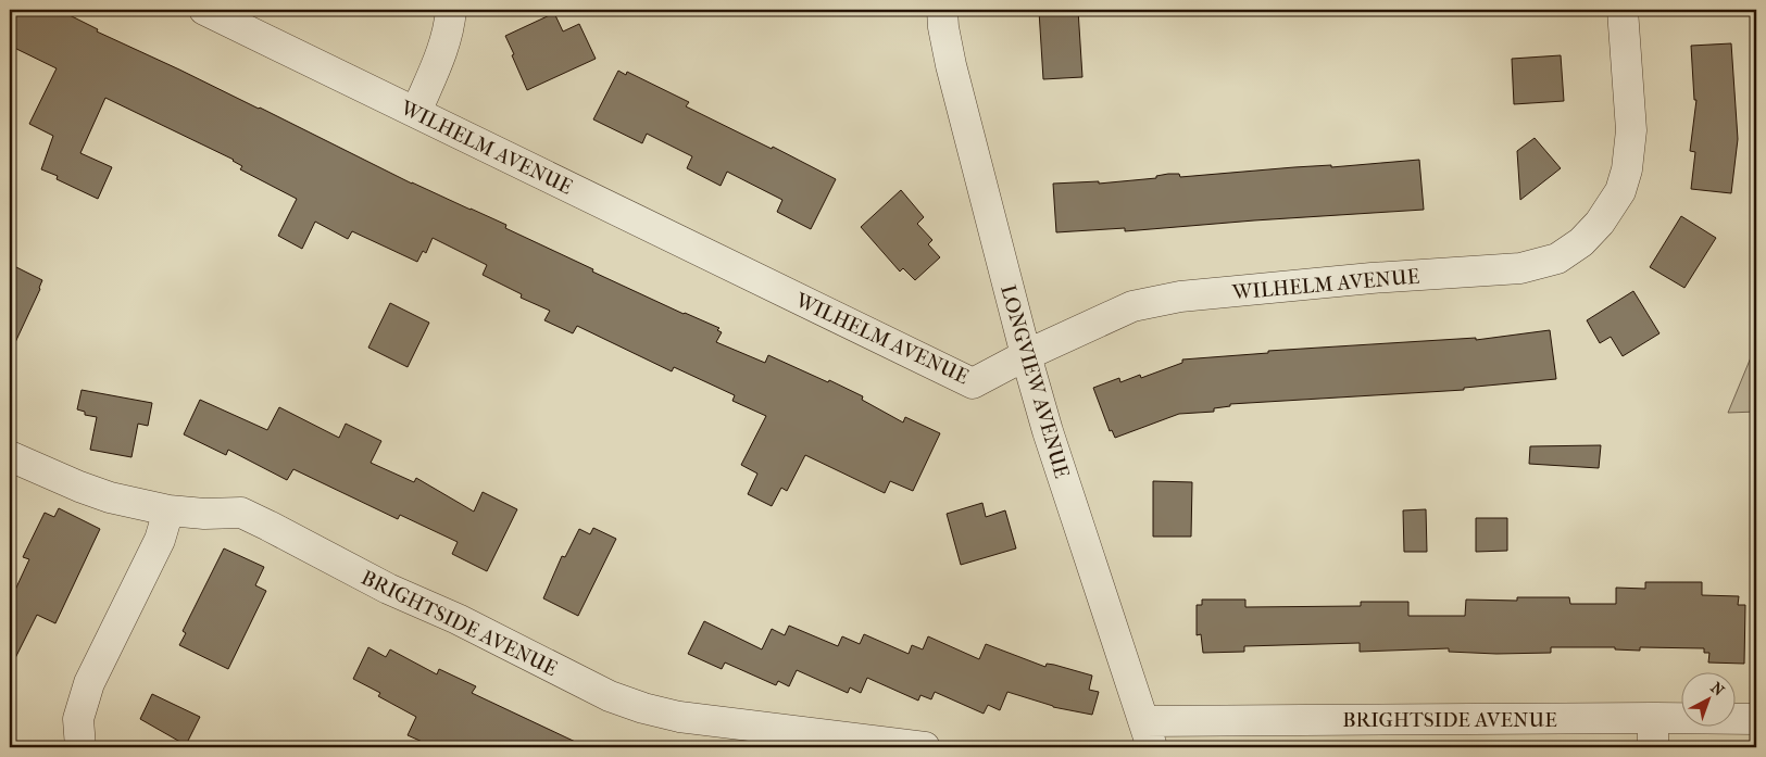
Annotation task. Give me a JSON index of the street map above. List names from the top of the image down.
{
  "streets": {
    "street": ["WILHELM AVENUE", "LONGVIEW AVENUE", "BRIGHTSIDE AVENUE"]
  },
  "crossings": [
    ["WILHELM AVENUE", "LONGVIEW AVENUE"],
    ["LONGVIEW AVENUE", "BRIGHTSIDE AVENUE"]
  ],
  "north": "top right"
}
